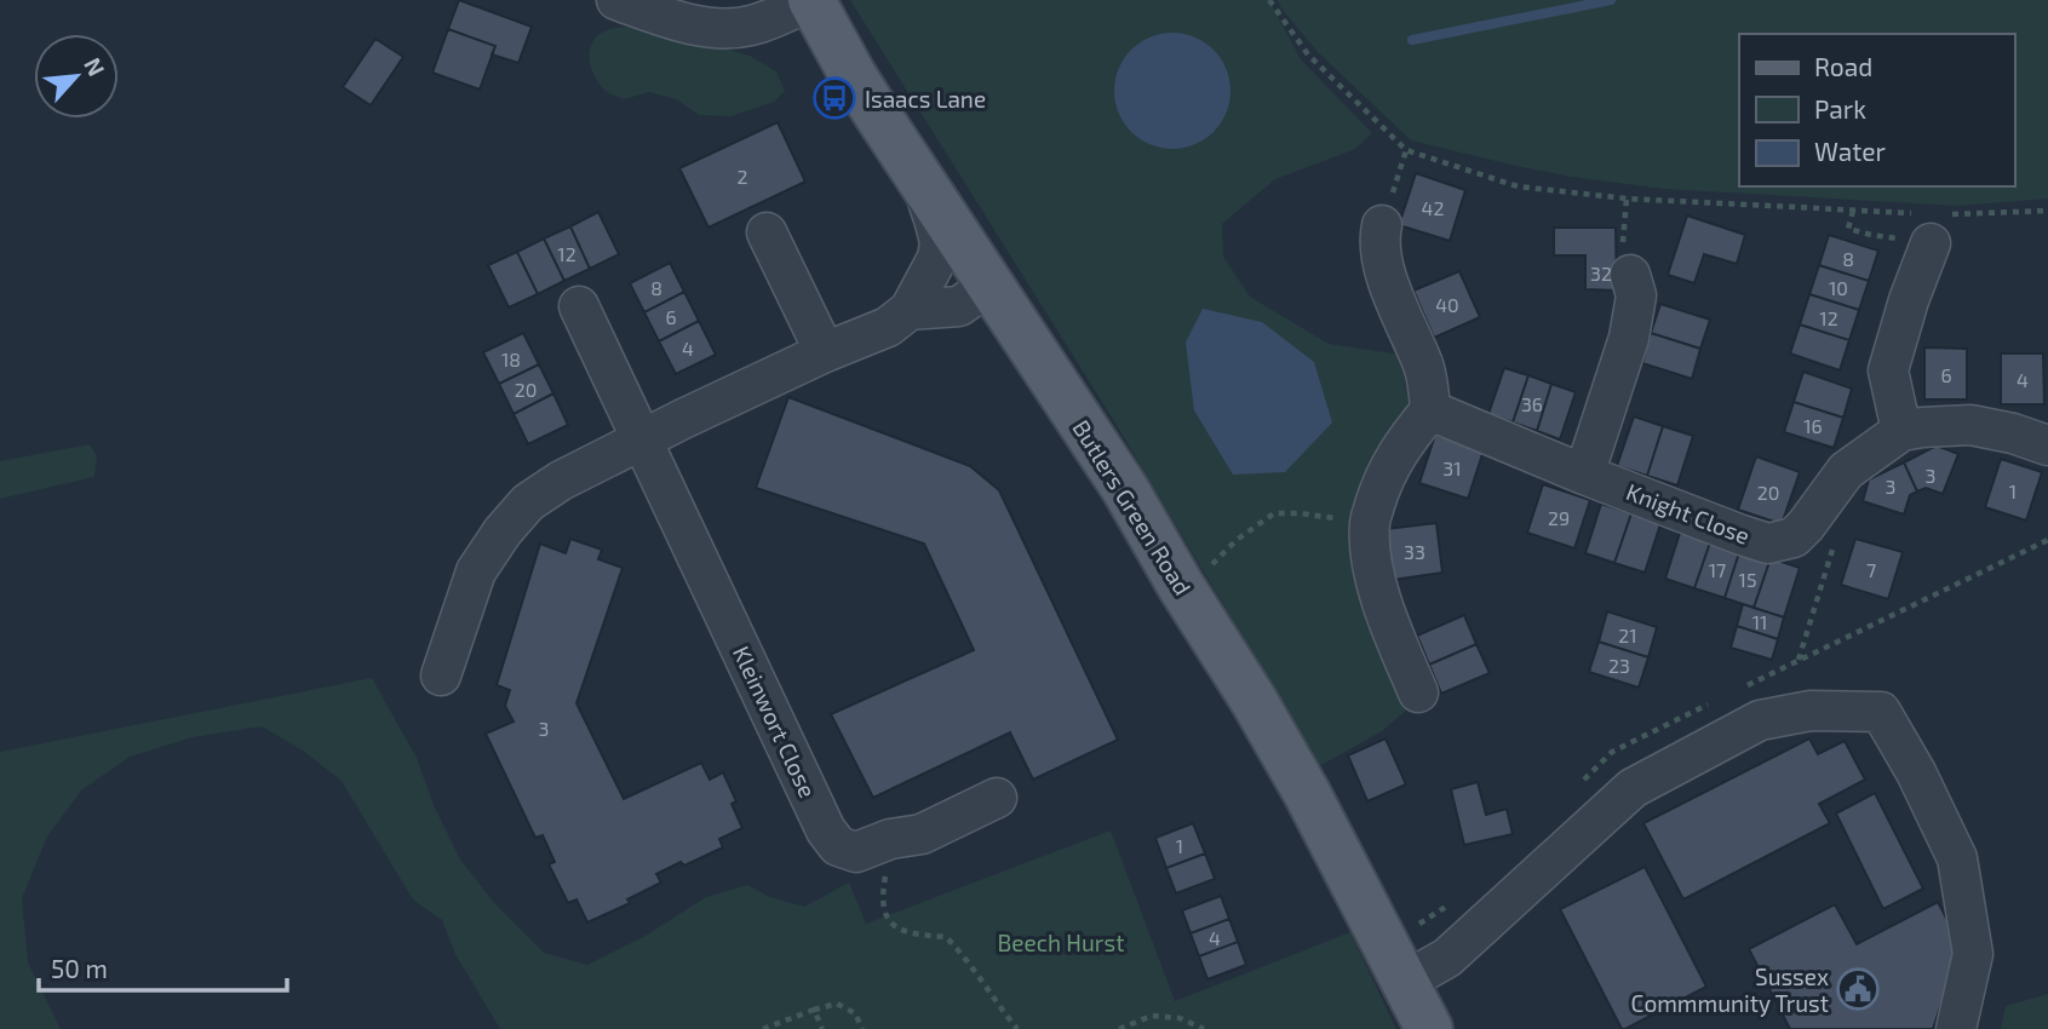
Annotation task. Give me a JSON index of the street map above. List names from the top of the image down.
{
  "streets": {
    "main road": ["Butlers Green Road"],
    "street": ["Knight Close", "Kleinwort Close"]
  },
  "parks": ["Beech Hurst"],
  "places": {
    "bus stop": ["Isaacs Lane"],
    "public building": ["Sussex Commmunity Trust"]
  },
  "house_numbers": [
    "2",
    "42",
    "12",
    "8",
    "32",
    "8",
    "10",
    "40",
    "6",
    "12",
    "4",
    "18",
    "6",
    "4",
    "20",
    "36",
    "16",
    "31",
    "3",
    "3",
    "1",
    "20",
    "29",
    "33",
    "17",
    "7",
    "15",
    "11",
    "21",
    "23",
    "3",
    "1",
    "4"
  ],
  "legend": ["Road", "Park", "Water"],
  "scale_bar": "50 m",
  "north": "top right"
}
